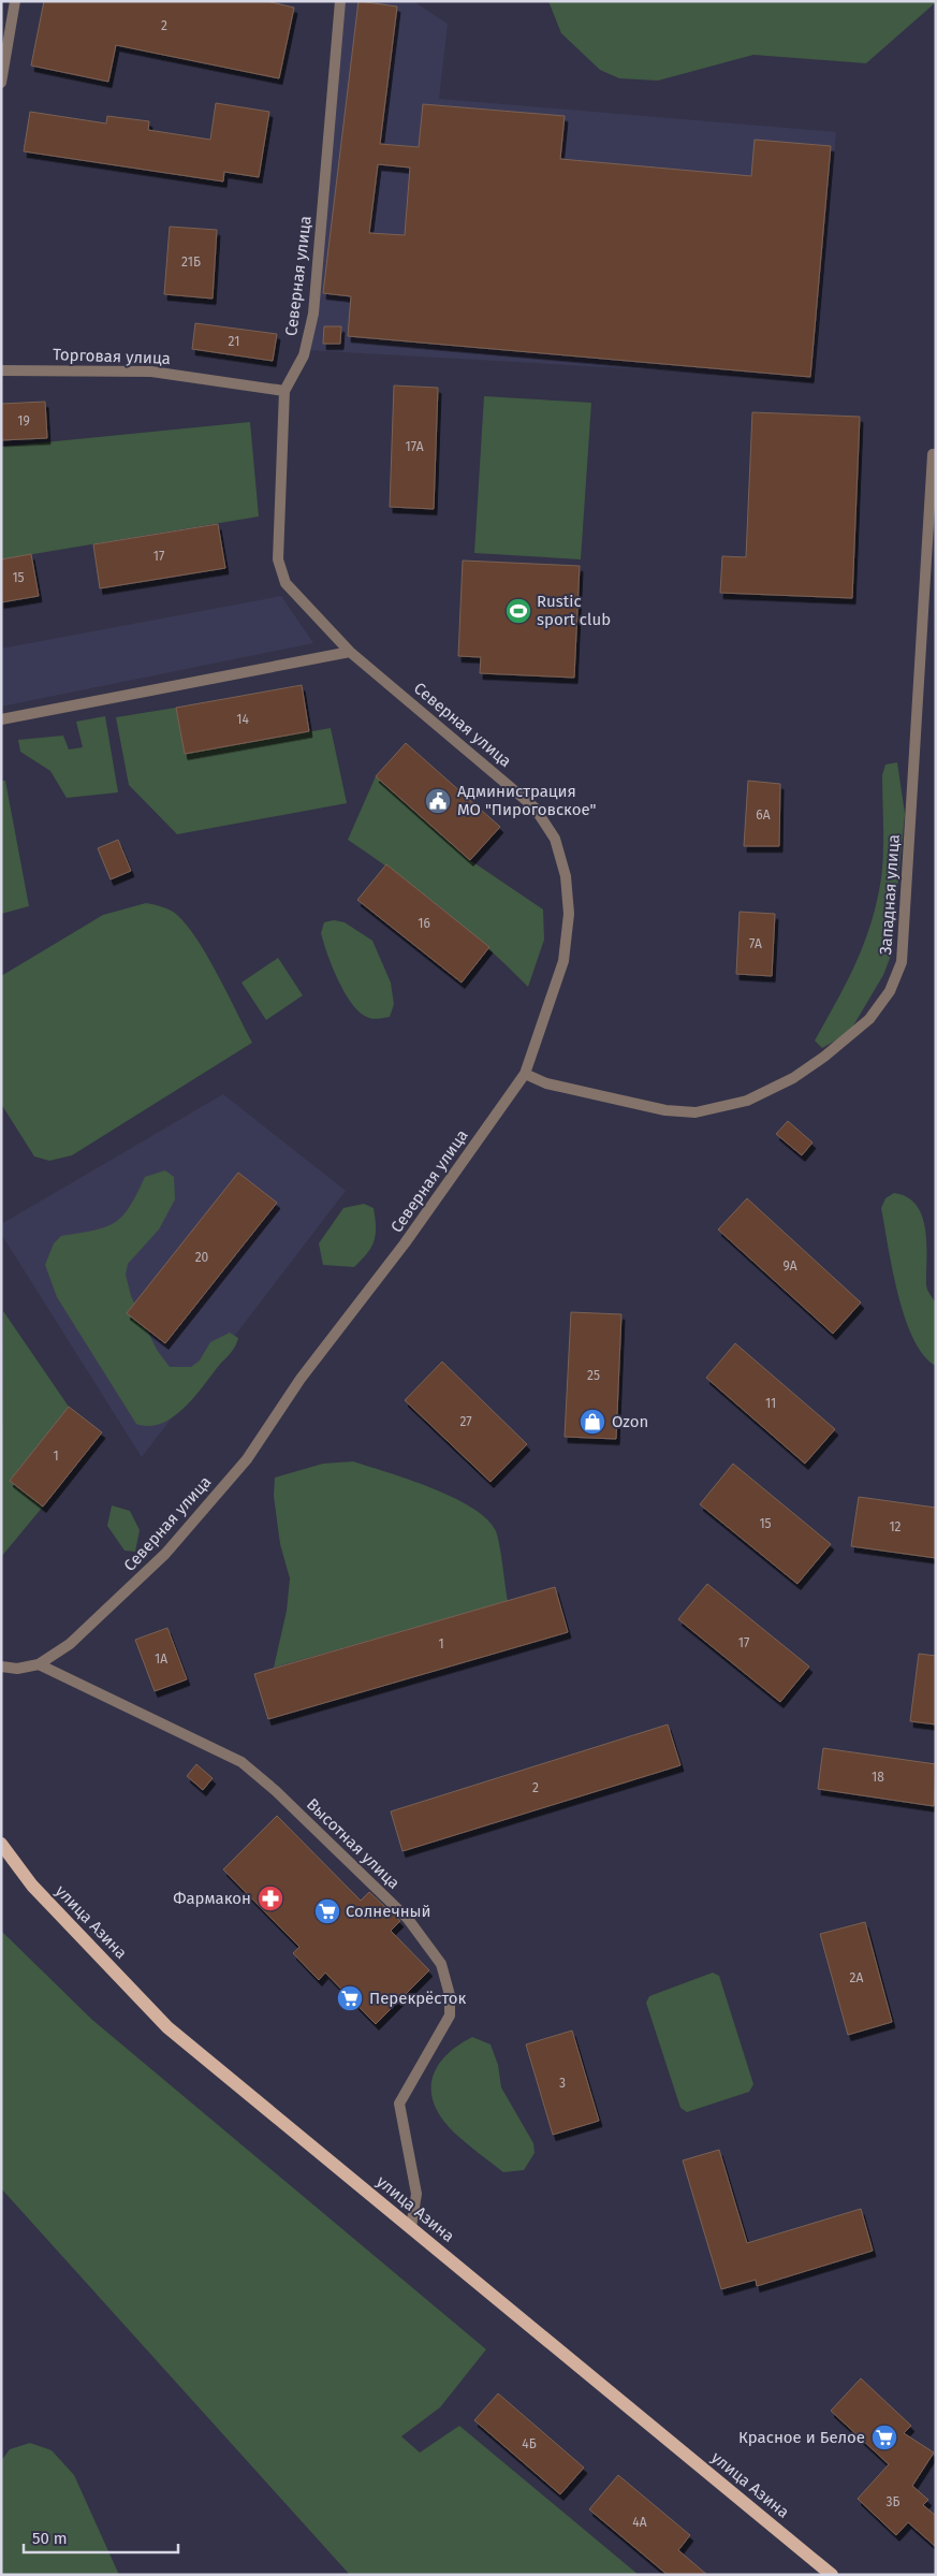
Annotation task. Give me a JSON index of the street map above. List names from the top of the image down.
{
  "streets": {
    "main road": ["улица Азина"],
    "street": [
      "Северная улица",
      "Торговая улица",
      "Западная улица",
      "Высотная улица"
    ]
  },
  "crossings": [
    ["Северная улица", "Торговая улица"],
    ["Северная улица", "Западная улица"],
    ["Северная улица", "Высотная улица"],
    ["Высотная улица", "улица Азина"]
  ],
  "places": {
    "sports": ["Rustic sport club"],
    "public building": ["Администрация МО \"Пироговское\""],
    "shop": ["Ozon"],
    "pharmacy": ["Фармакон"],
    "supermarket": ["Солнечный", "Перекрёсток", "Красное и Белое"]
  },
  "house_numbers": [
    "2",
    "21Б",
    "21",
    "19",
    "17А",
    "17",
    "15",
    "14",
    "6А",
    "16",
    "7А",
    "20",
    "9А",
    "25",
    "11",
    "27",
    "1",
    "15",
    "12",
    "17",
    "1",
    "1А",
    "18",
    "2",
    "2А",
    "3",
    "4Б",
    "3Б",
    "4А"
  ],
  "scale_bar": "50 m"
}
